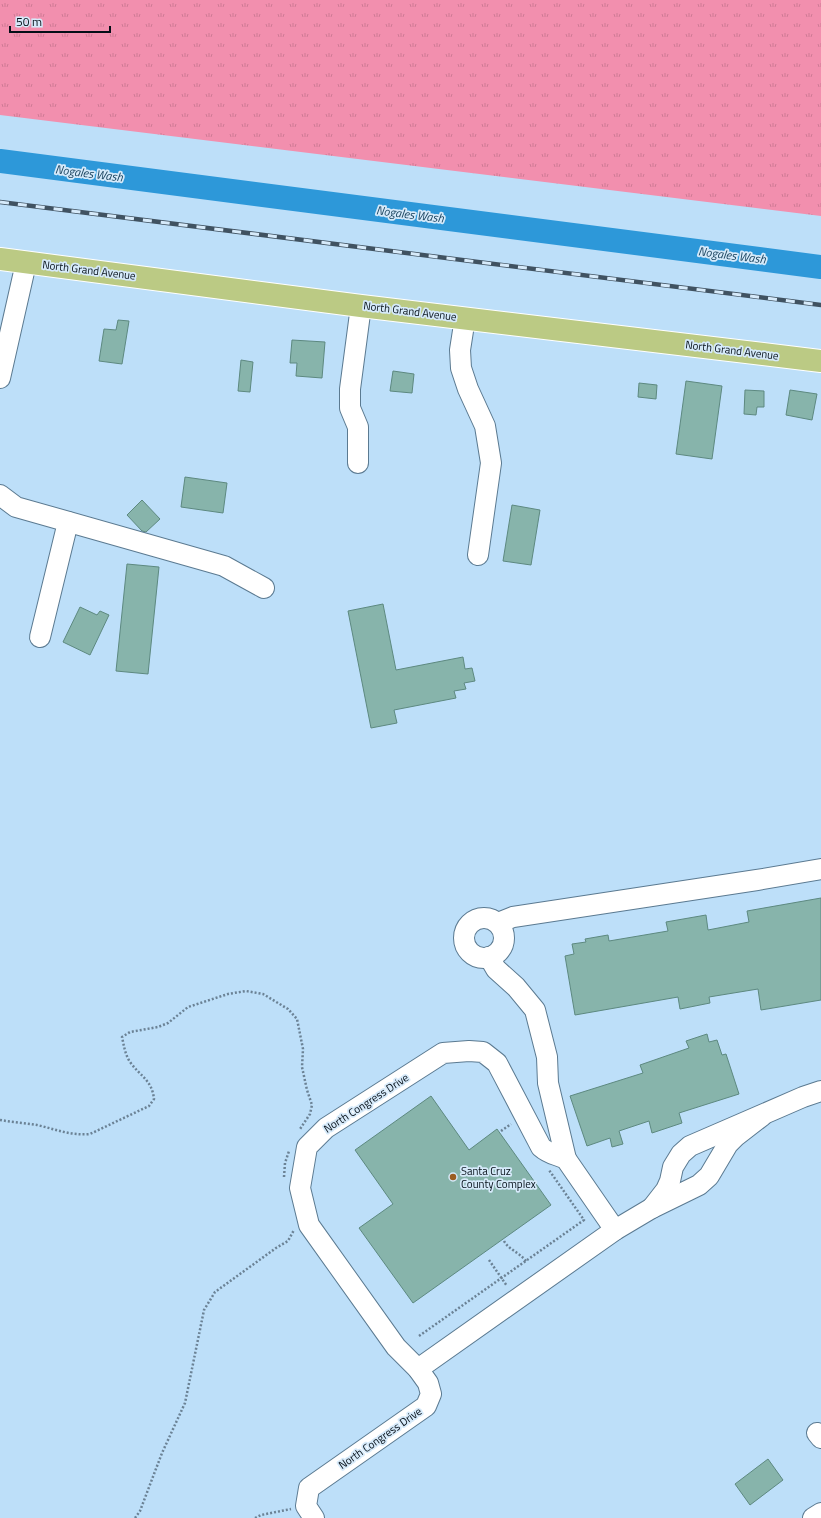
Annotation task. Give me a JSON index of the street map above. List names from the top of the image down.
{
  "streets": {
    "main road": ["North Grand Avenue"],
    "street": ["North Congress Drive"]
  },
  "water": ["Nogales Wash"],
  "places": ["Santa Cruz County Complex"],
  "scale_bar": "50 m"
}
